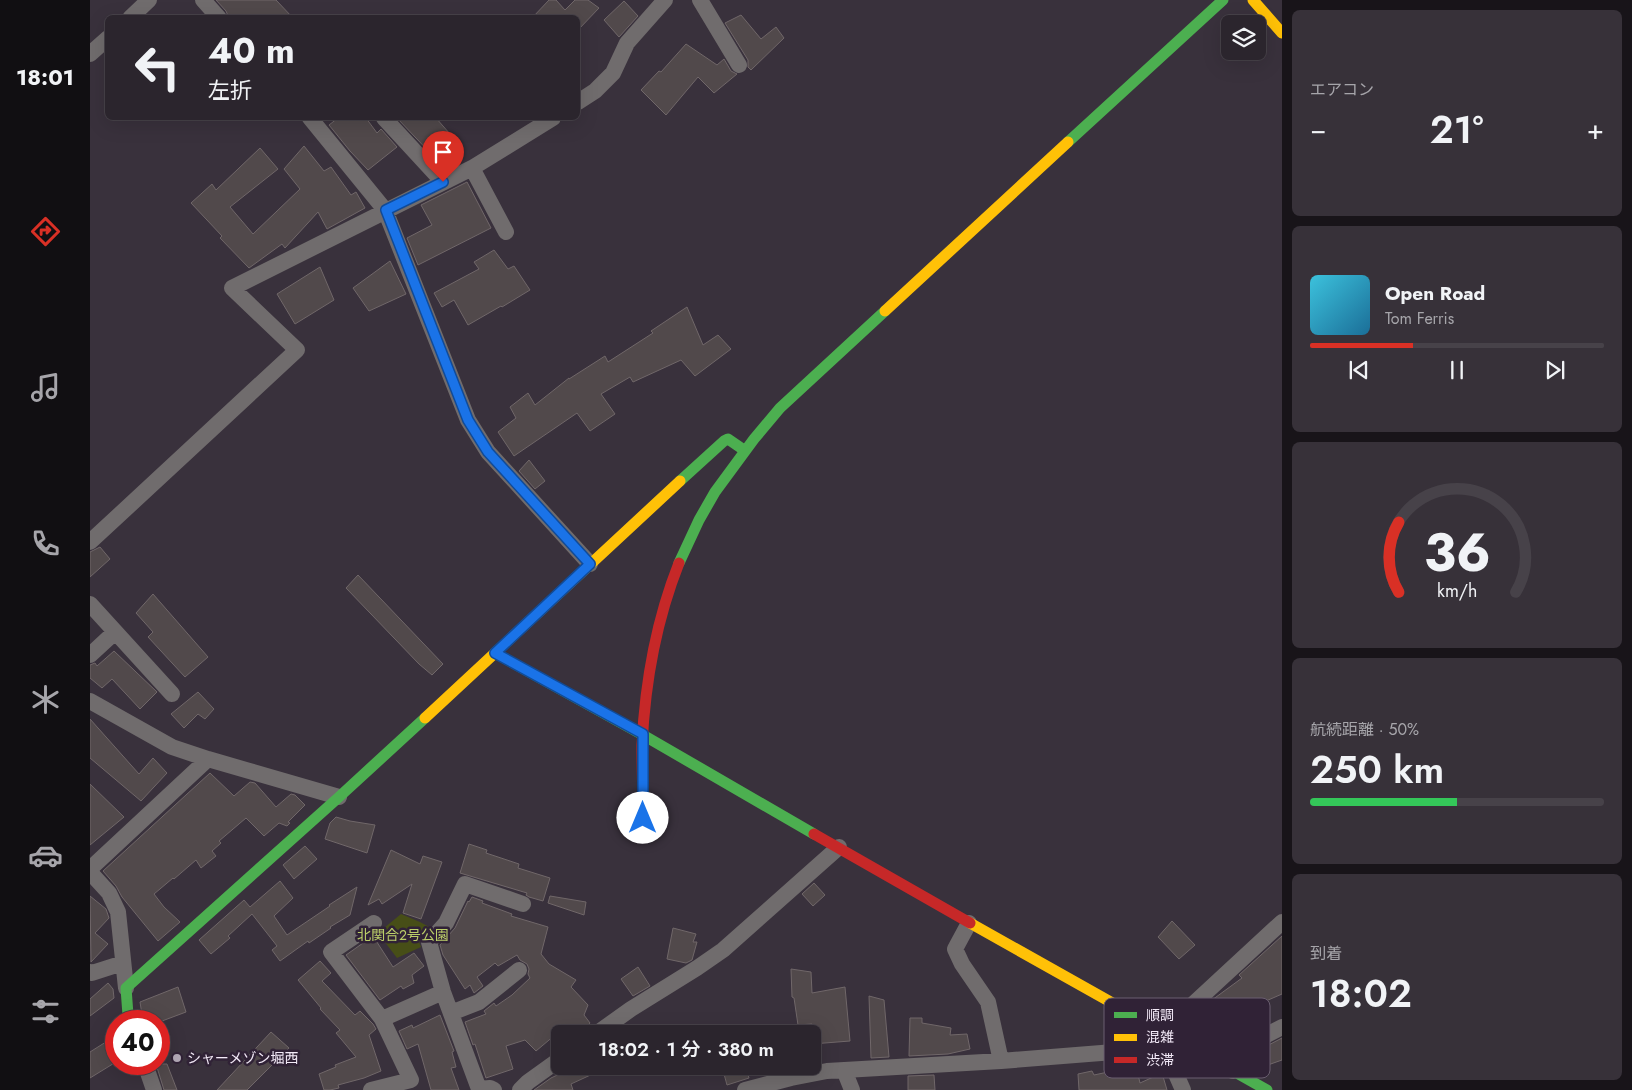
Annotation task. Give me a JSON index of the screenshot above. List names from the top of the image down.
{
  "parks": ["北関合2号公園"],
  "places": ["シャーメゾン堀西"],
  "legend": ["順調", "混雑", "渋滞"],
  "page": {
    "tabs": "18:01",
    "tile": [
      "エアコン",
      ["航続距離 · 50%", "250 km"],
      ["到着", "18:02"]
    ],
    "turn": ["40 m", "左折"],
    "heat": ["−", "21°", "+"],
    "song": ["Open Road", "Tom Ferris"],
    "limit": "40",
    "trip": "18:02 · 1 分 · 380 m",
    "gauge": ["36", "km/h"]
  }
}
